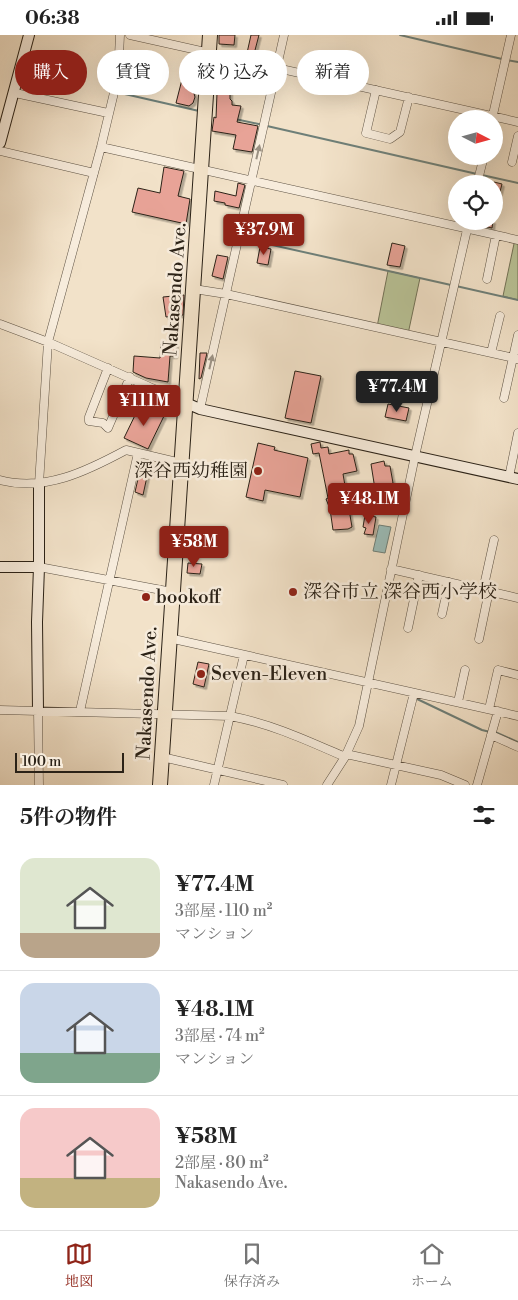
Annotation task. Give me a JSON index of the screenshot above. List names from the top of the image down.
{
  "streets": {
    "highway": ["Nakasendo Ave."]
  },
  "places": [
    "深谷西幼稚園",
    "深谷市立 深谷西小学校",
    "bookoff",
    "Seven-Eleven"
  ],
  "scale_bar": "100 m",
  "north": "right",
  "page": {
    "status": "06:38",
    "chip": [
      "購入",
      "賃貸",
      "絞り込み",
      "新着"
    ],
    "price": [
      "¥37.9M",
      "¥77.4M",
      "¥111M",
      "¥48.1M",
      "¥58M"
    ],
    "scale": "100 m",
    "heading": "5件の物件",
    "list": [
      {
        "name": "¥77.4M",
        "note": "3部屋 · 110 m² · マンション"
      },
      {
        "name": "¥48.1M",
        "note": "3部屋 · 74 m² · マンション"
      },
      {
        "name": "¥58M",
        "note": "2部屋 · 80 m² · Nakasendo Ave."
      }
    ],
    "tabs": ["地図", "保存済み", "ホーム"]
  }
}
